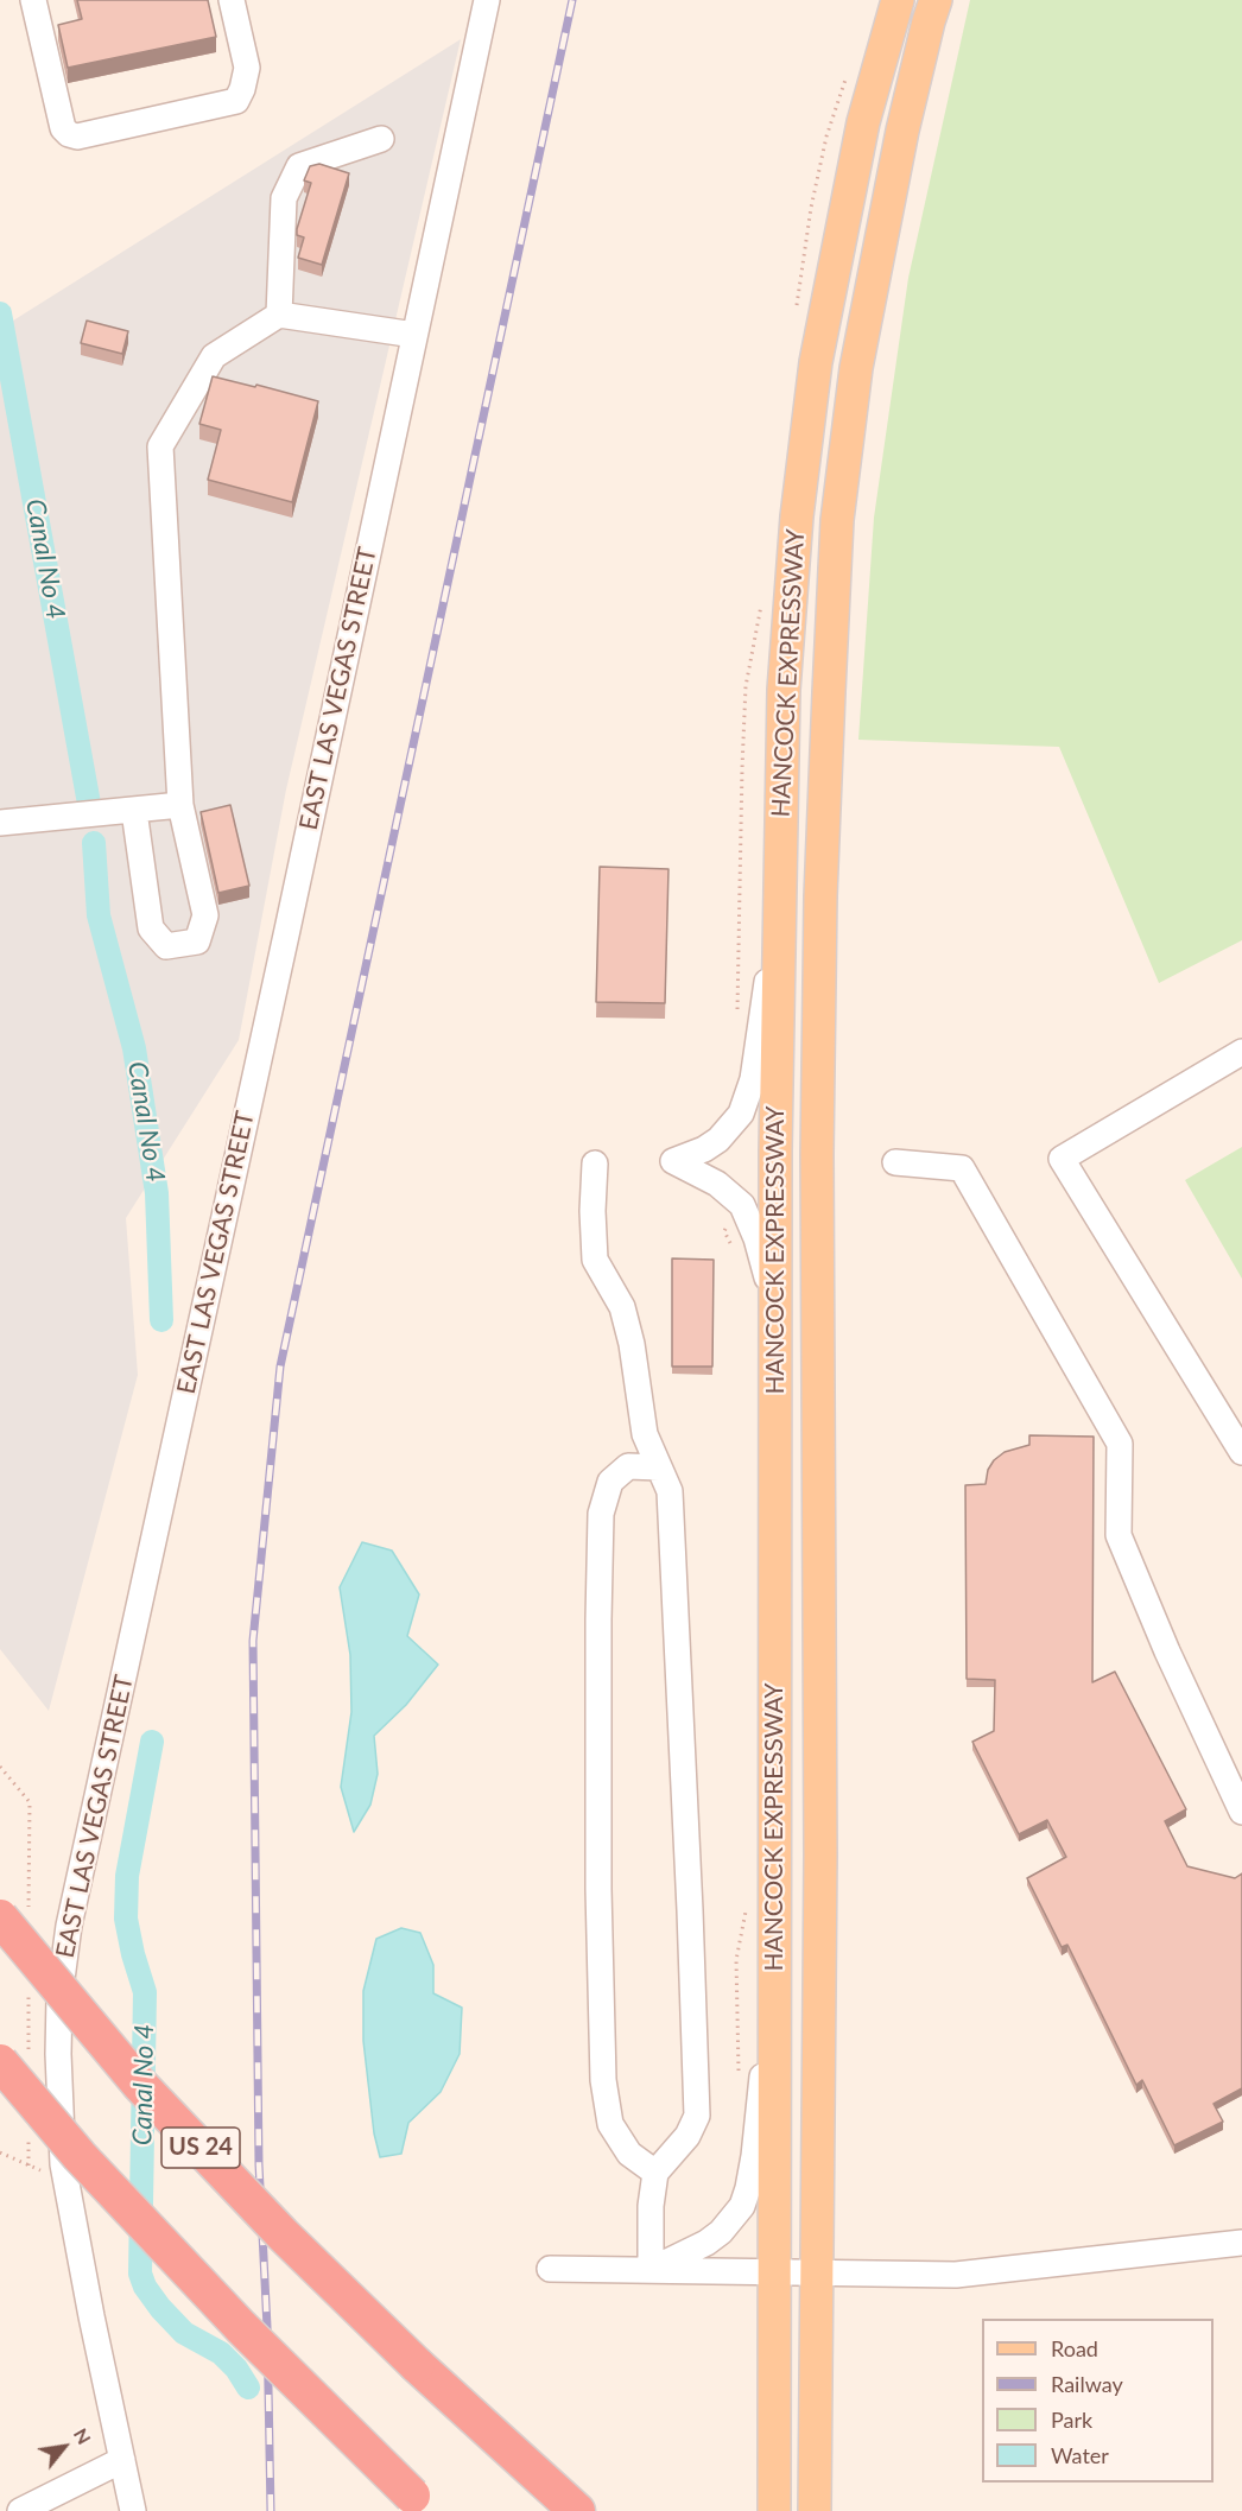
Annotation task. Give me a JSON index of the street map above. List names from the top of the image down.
{
  "streets": {
    "highway": ["US 24"],
    "main road": ["HANCOCK EXPRESSWAY"],
    "street": ["EAST LAS VEGAS STREET"]
  },
  "water": ["Canal No 4"],
  "legend": [
    "Road",
    "Railway",
    "Park",
    "Water"
  ],
  "north": "top right"
}
